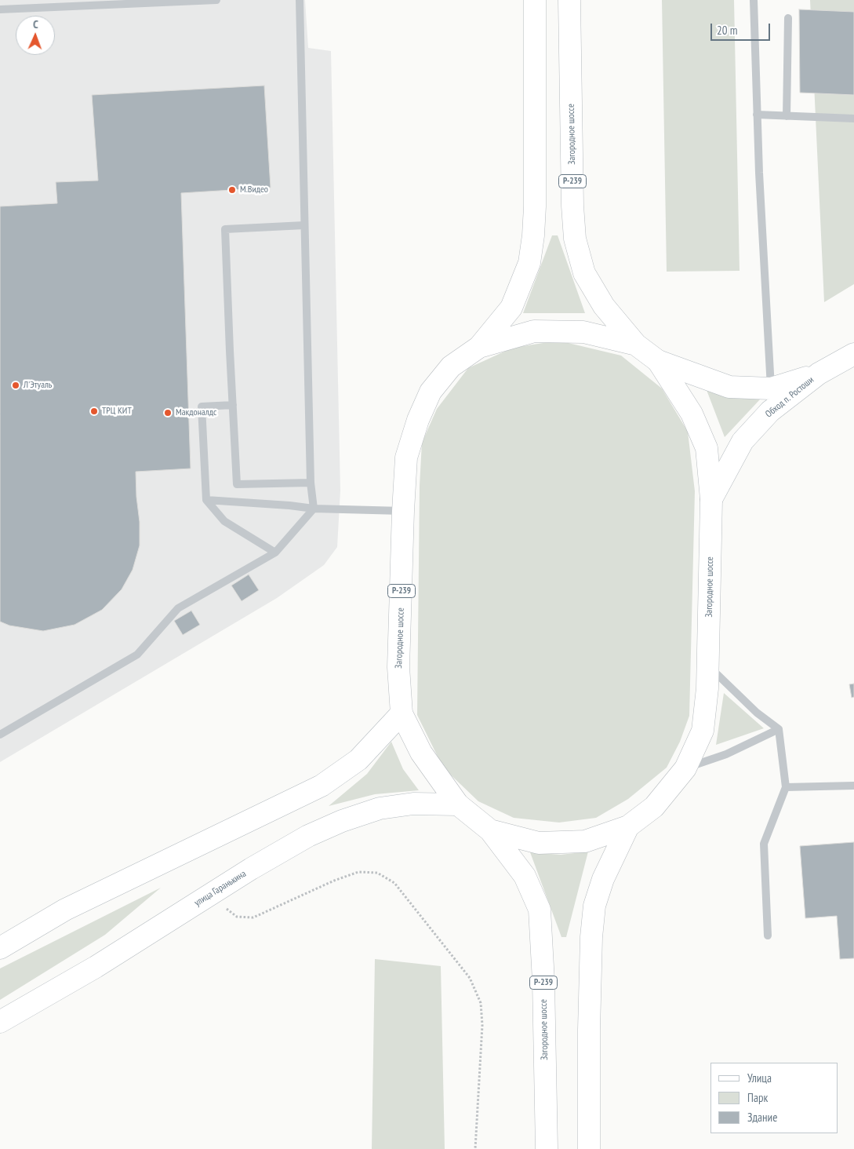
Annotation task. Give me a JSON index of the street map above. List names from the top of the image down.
{
  "streets": {
    "main road": [
      "Загородное шоссе",
      "Р-239",
      "Обход п. Ростоши",
      "улица Гаранькина"
    ]
  },
  "crossings": [
    ["Загородное шоссе", "Обход п. Ростоши"],
    ["Загородное шоссе", "улица Гаранькина"]
  ],
  "places": [
    "М.Видео",
    "Л'Этуаль",
    "ТРЦ КИТ",
    "Макдоналдс"
  ],
  "legend": ["Улица", "Парк", "Здание"],
  "scale_bar": "20 m",
  "north": "top"
}
